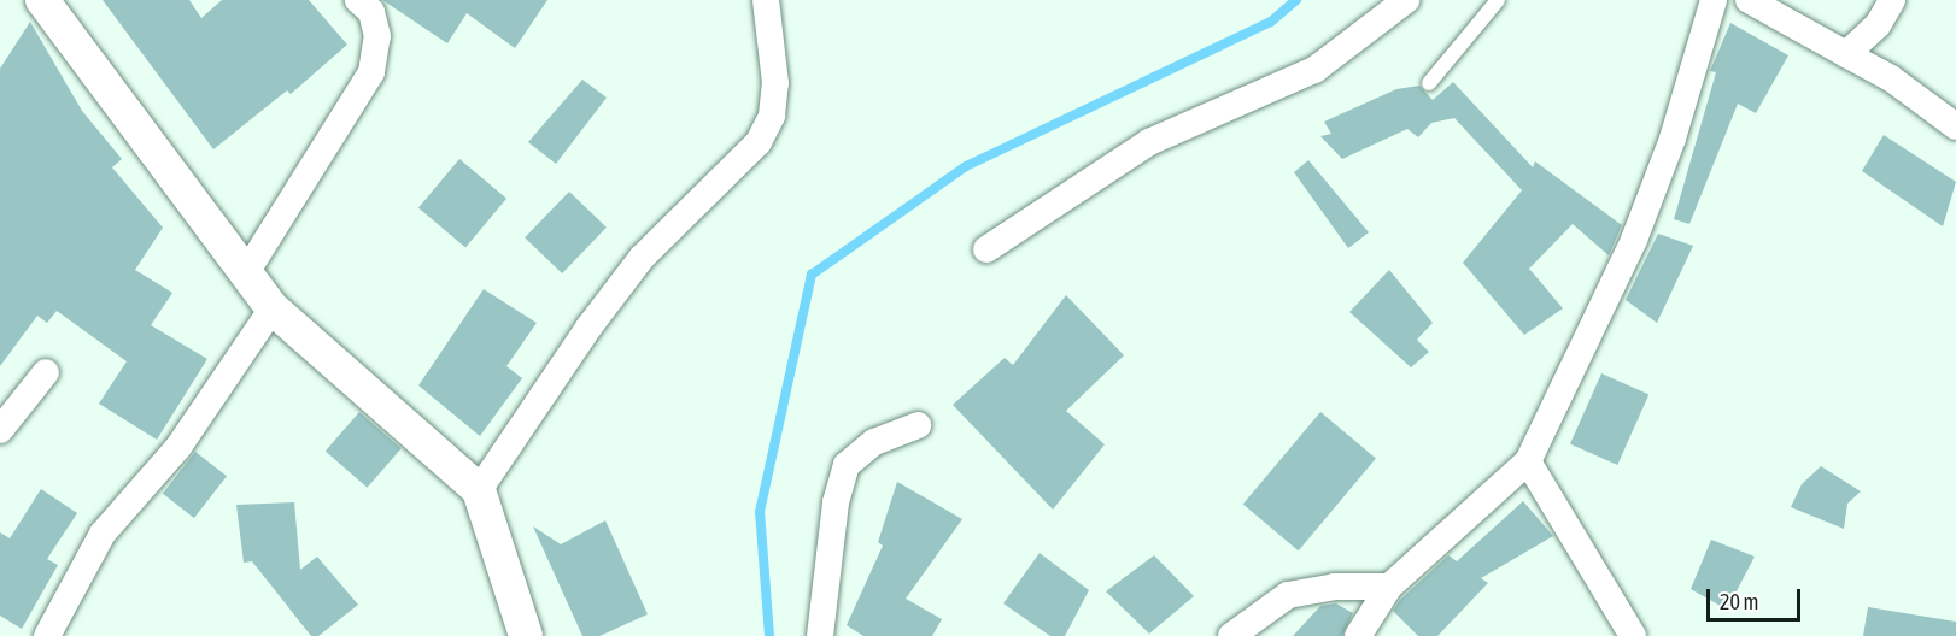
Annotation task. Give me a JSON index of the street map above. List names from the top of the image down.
{
  "scale_bar": "20 m"
}
